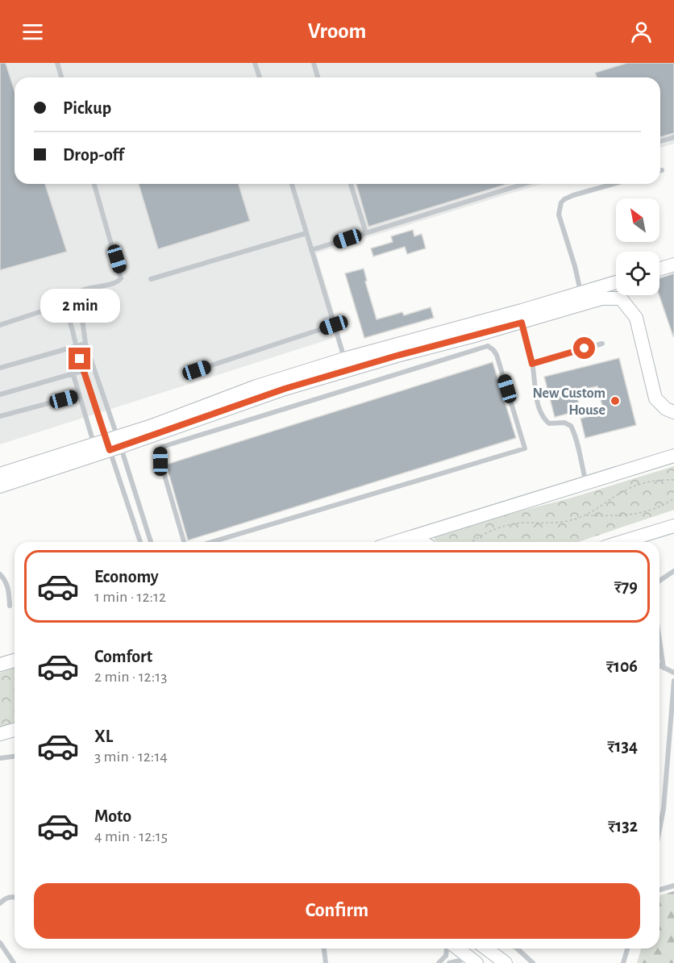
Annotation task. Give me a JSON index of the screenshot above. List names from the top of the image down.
{
  "places": ["New Custom House"],
  "north": "top left",
  "page": {
    "header": "Vroom",
    "banner": ["Pickup", "Drop-off"],
    "bubble": "2 min",
    "list": [
      {
        "name": "Economy",
        "note": "1 min · 12:12",
        "value": "₹79"
      },
      {
        "name": "Comfort",
        "note": "2 min · 12:13",
        "value": "₹106"
      },
      {
        "name": "XL",
        "note": "3 min · 12:14",
        "value": "₹134"
      },
      {
        "name": "Moto",
        "note": "4 min · 12:15",
        "value": "₹132"
      }
    ],
    "buttons": "Confirm"
  }
}
